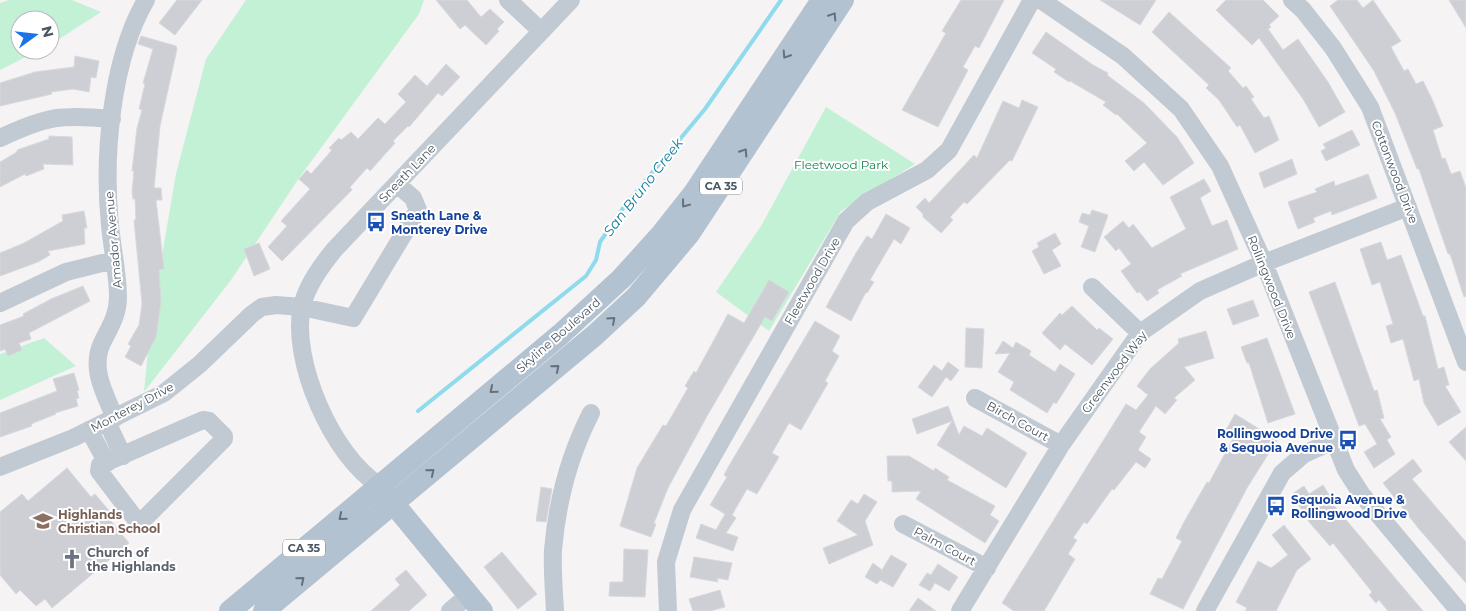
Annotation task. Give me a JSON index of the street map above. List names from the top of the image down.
{
  "streets": {
    "main road": ["Sneath Lane", "CA 35", "Skyline Boulevard"],
    "street": [
      "Cottonwood Drive",
      "Amador Avenue",
      "Fleetwood Drive",
      "Rollingwood Drive",
      "Greenwood Way",
      "Monterey Drive",
      "Birch Court",
      "Palm Court"
    ]
  },
  "crossings": [
    ["Cottonwood Drive", "Greenwood Way"],
    ["Sneath Lane", "Skyline Boulevard"],
    ["Sneath Lane", "Monterey Drive"],
    ["Amador Avenue", "Monterey Drive"],
    ["Rollingwood Drive", "Greenwood Way"],
    ["Greenwood Way", "Birch Court"],
    ["Greenwood Way", "Palm Court"]
  ],
  "water": ["San Bruno Creek"],
  "parks": ["Fleetwood Park"],
  "places": {
    "bus stop": ["Sneath Lane & Monterey Drive", "Rollingwood Drive & Sequoia Avenue", "Sequoia Avenue & Rollingwood Drive"],
    "school or university": ["Highlands Christian School"],
    "church": ["Church of the Highlands"]
  },
  "north": "right"
}
